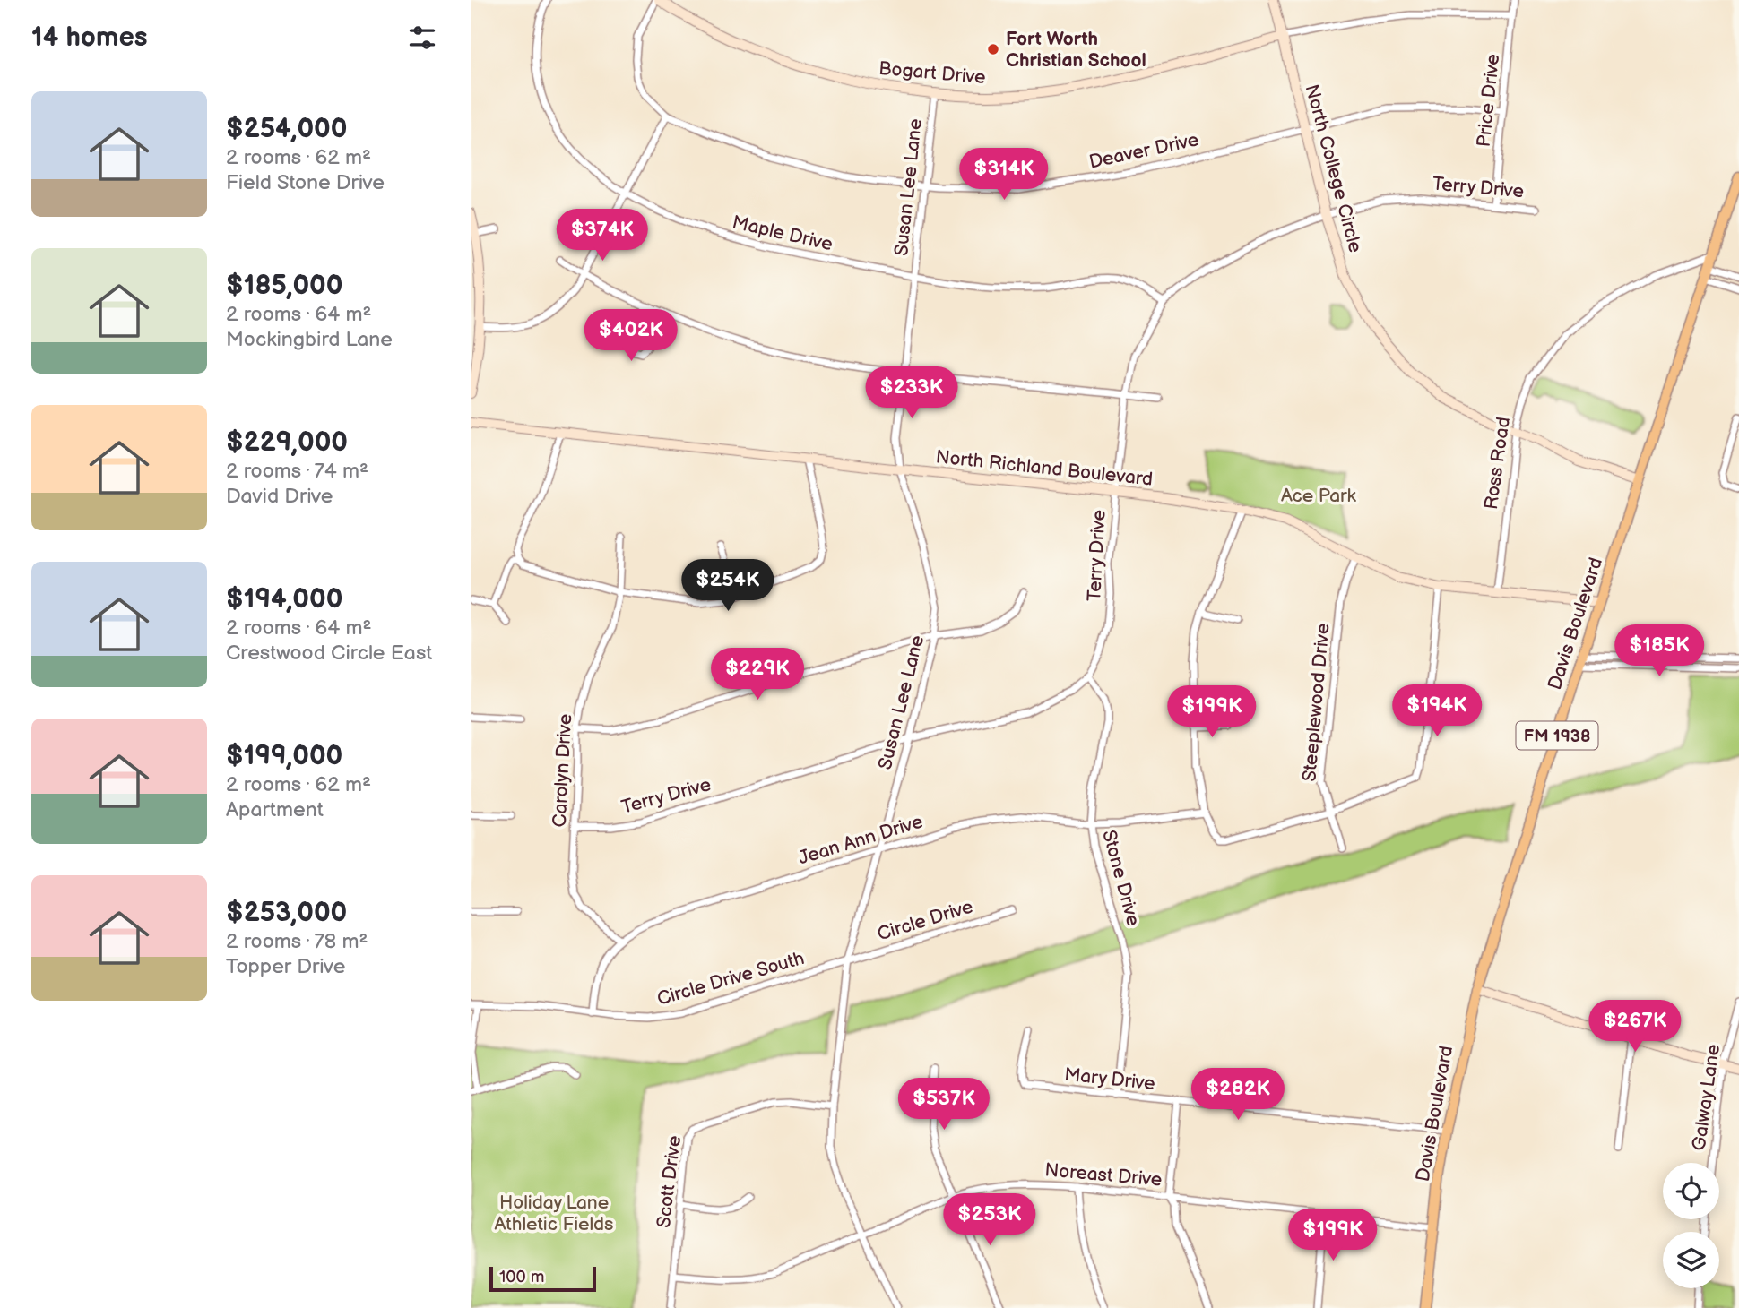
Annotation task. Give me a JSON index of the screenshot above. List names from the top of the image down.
{
  "streets": {
    "main road": ["Davis Boulevard", "FM 1938"],
    "street": [
      "Bogart Drive",
      "Price Drive",
      "Deaver Drive",
      "North College Circle",
      "Susan Lee Lane",
      "Terry Drive",
      "Maple Drive",
      "Ross Road",
      "North Richland Boulevard",
      "Steeplewood Drive",
      "Carolyn Drive",
      "Jean Ann Drive",
      "Stone Drive",
      "Circle Drive",
      "Circle Drive South",
      "Mary Drive",
      "Galway Lane",
      "Noreast Drive",
      "Scott Drive"
    ]
  },
  "crossings": [
    ["Bogart Drive", "Price Drive"],
    ["Bogart Drive", "Deaver Drive"],
    ["Bogart Drive", "North College Circle"],
    ["Bogart Drive", "Susan Lee Lane"],
    ["Price Drive", "Deaver Drive"],
    ["Price Drive", "Terry Drive"],
    ["Deaver Drive", "North College Circle"],
    ["Deaver Drive", "Susan Lee Lane"],
    ["North College Circle", "Terry Drive"],
    ["North College Circle", "Ross Road"],
    ["North College Circle", "Davis Boulevard"],
    ["Susan Lee Lane", "Terry Drive"],
    ["Susan Lee Lane", "Maple Drive"],
    ["Susan Lee Lane", "North Richland Boulevard"],
    ["Susan Lee Lane", "Jean Ann Drive"],
    ["Susan Lee Lane", "Circle Drive"],
    ["Susan Lee Lane", "Circle Drive South"],
    ["Susan Lee Lane", "Noreast Drive"],
    ["Susan Lee Lane", "Scott Drive"],
    ["Terry Drive", "Maple Drive"],
    ["Terry Drive", "North Richland Boulevard"],
    ["Terry Drive", "Carolyn Drive"],
    ["Terry Drive", "Stone Drive"],
    ["Ross Road", "North Richland Boulevard"],
    ["Ross Road", "Davis Boulevard"],
    ["North Richland Boulevard", "Davis Boulevard"],
    ["North Richland Boulevard", "Steeplewood Drive"],
    ["Davis Boulevard", "Mary Drive"],
    ["Davis Boulevard", "Noreast Drive"],
    ["Carolyn Drive", "Jean Ann Drive"],
    ["Jean Ann Drive", "Stone Drive"],
    ["Stone Drive", "Mary Drive"],
    ["Circle Drive", "Circle Drive South"],
    ["Noreast Drive", "Scott Drive"]
  ],
  "parks": ["Ace Park", "Holiday Lane Athletic Fields"],
  "places": ["Fort Worth Christian School"],
  "scale_bar": "100 m",
  "page": {
    "heading": "14 homes",
    "list": [
      {
        "name": "$254,000",
        "note": "2 rooms · 62 m² · Field Stone Drive"
      },
      {
        "name": "$185,000",
        "note": "2 rooms · 64 m² · Mockingbird Lane"
      },
      {
        "name": "$229,000",
        "note": "2 rooms · 74 m² · David Drive"
      },
      {
        "name": "$194,000",
        "note": "2 rooms · 64 m² · Crestwood Circle East"
      },
      {
        "name": "$199,000",
        "note": "2 rooms · 62 m² · Apartment"
      },
      {
        "name": "$253,000",
        "note": "2 rooms · 78 m² · Topper Drive"
      }
    ],
    "price": [
      "$314K",
      "$374K",
      "$402K",
      "$233K",
      "$254K",
      "$185K",
      "$229K",
      "$194K",
      "$199K",
      "$267K",
      "$282K",
      "$537K",
      "$253K",
      "$199K"
    ],
    "scale": "100 m"
  }
}
